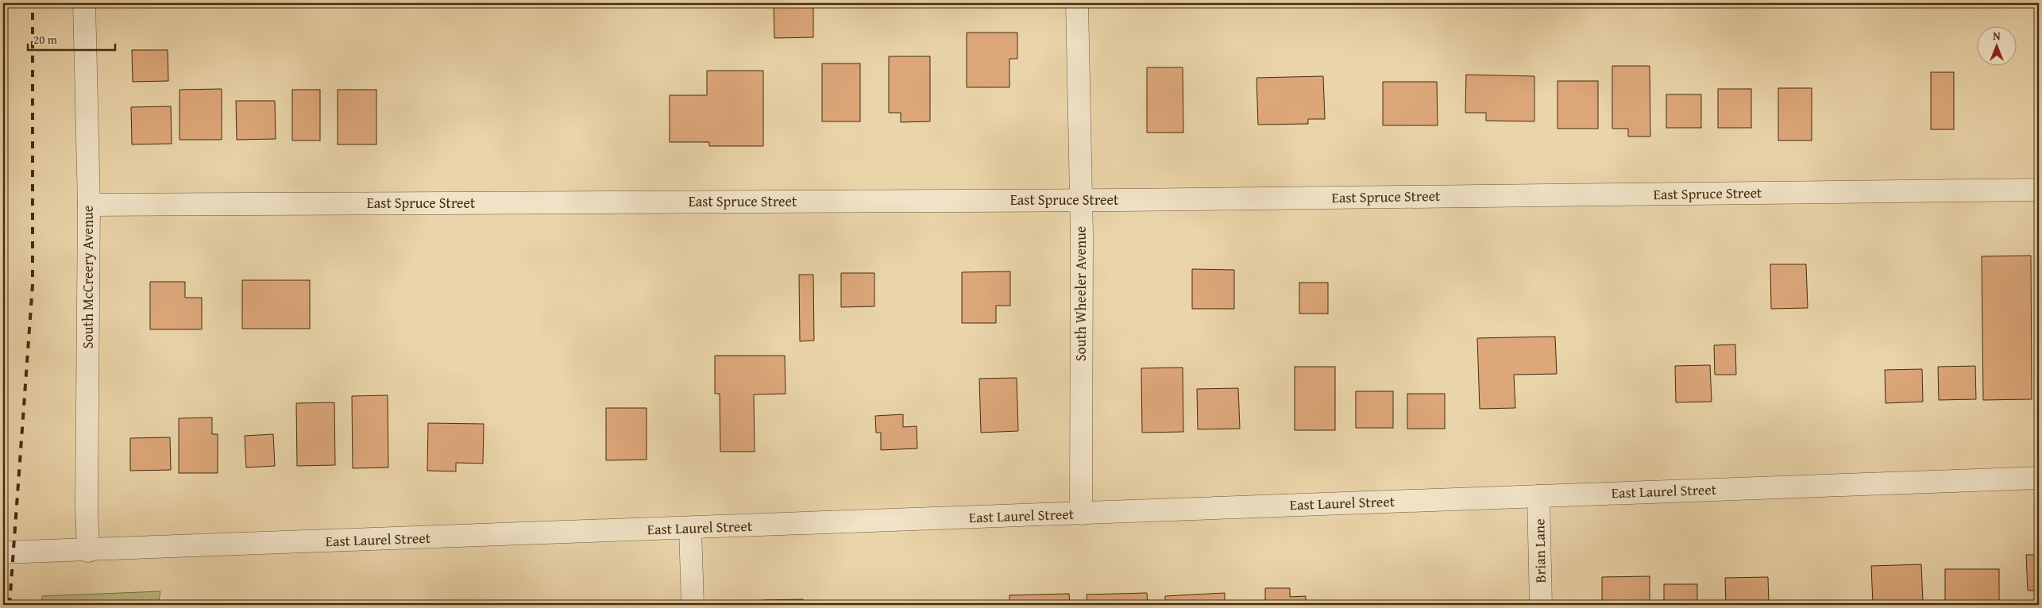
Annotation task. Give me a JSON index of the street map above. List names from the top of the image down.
{
  "streets": {
    "street": [
      "East Spruce Street",
      "South McCreery Avenue",
      "South Wheeler Avenue",
      "East Laurel Street",
      "Brian Lane"
    ]
  },
  "crossings": [
    ["East Spruce Street", "South McCreery Avenue"],
    ["East Spruce Street", "South Wheeler Avenue"],
    ["South McCreery Avenue", "East Laurel Street"],
    ["South Wheeler Avenue", "East Laurel Street"],
    ["East Laurel Street", "Brian Lane"]
  ],
  "scale_bar": "20 m",
  "north": "top"
}
